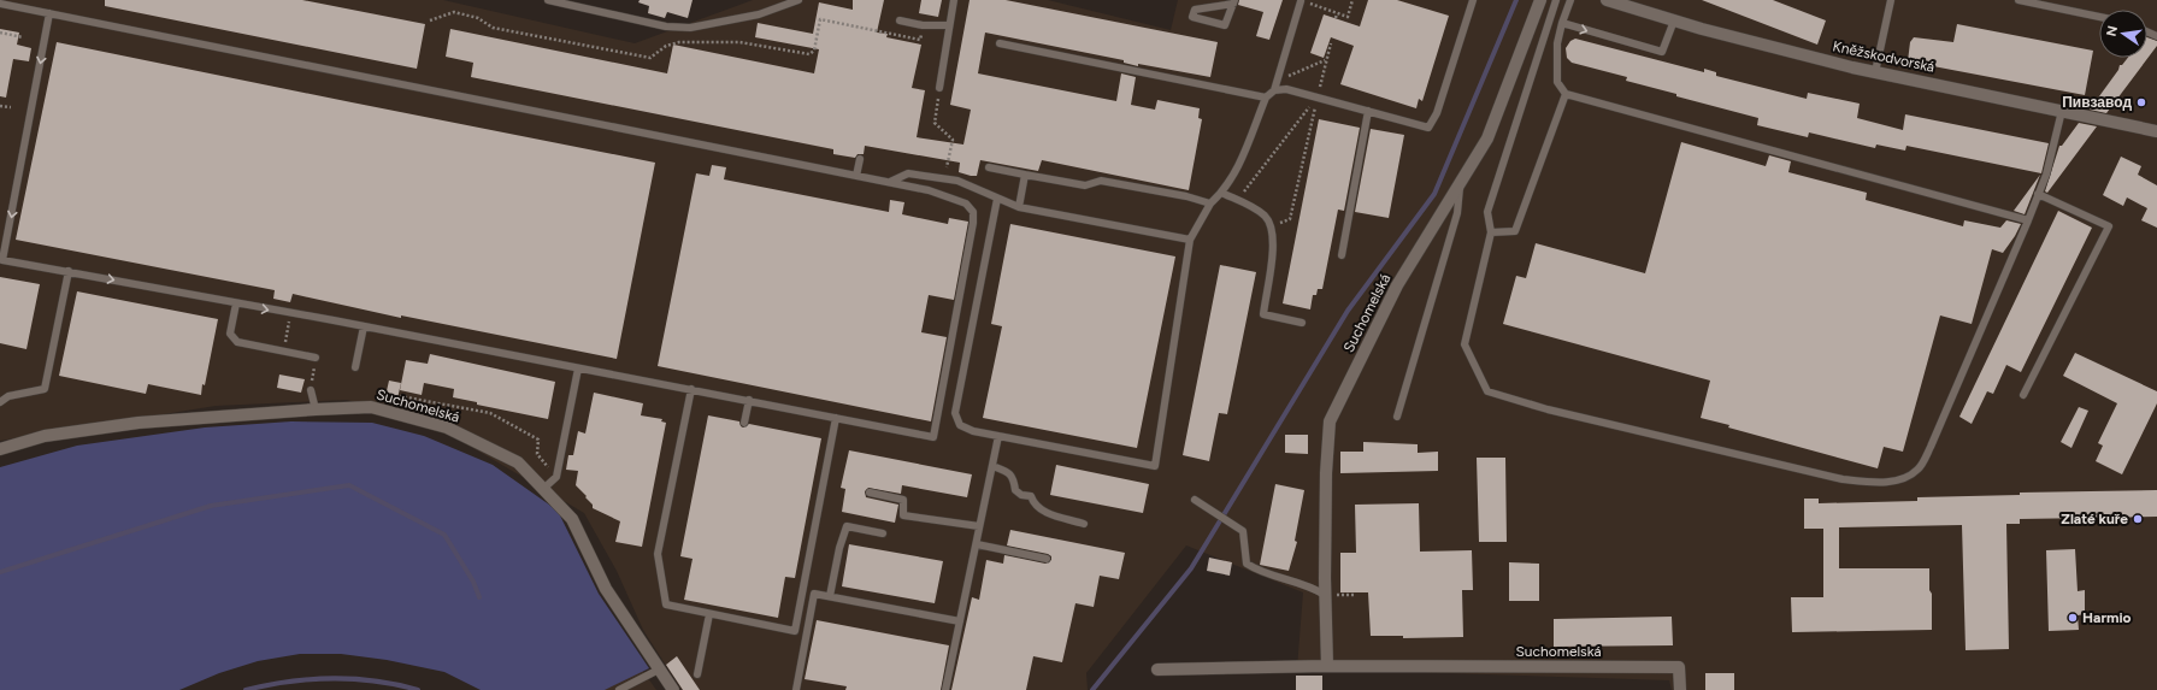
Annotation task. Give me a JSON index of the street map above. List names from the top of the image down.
{
  "streets": {
    "street": ["Kněžskodvorská", "Suchomelská"]
  },
  "places": ["Пивзавод", "Zlaté kuře", "Harmio"],
  "north": "left"
}
